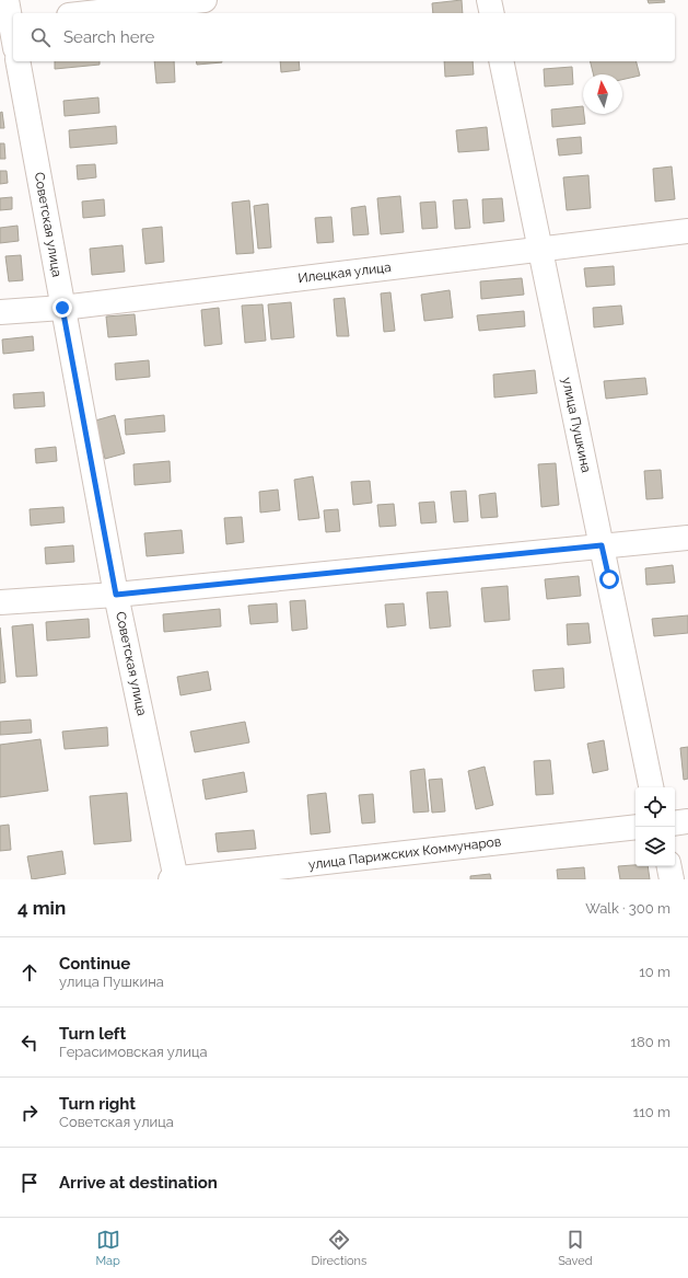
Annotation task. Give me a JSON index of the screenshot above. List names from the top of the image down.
{
  "streets": {
    "street": [
      "Советская улица",
      "Илецкая улица",
      "улица Пушкина",
      "улица Парижских Коммунаров"
    ]
  },
  "crossings": [
    ["Советская улица", "Илецкая улица"],
    ["Советская улица", "улица Парижских Коммунаров"],
    ["Илецкая улица", "улица Пушкина"]
  ],
  "north": "top",
  "page": {
    "search": "Search here",
    "heading": ["4 min", "Walk · 300 m"],
    "list": [
      ["Continue", "улица Пушкина", "10 m"],
      ["Turn left", "Герасимовская улица", "180 m"],
      ["Turn right", "Советская улица", "110 m"],
      "Arrive at destination"
    ],
    "nav": ["Map", "Directions", "Saved"]
  }
}
